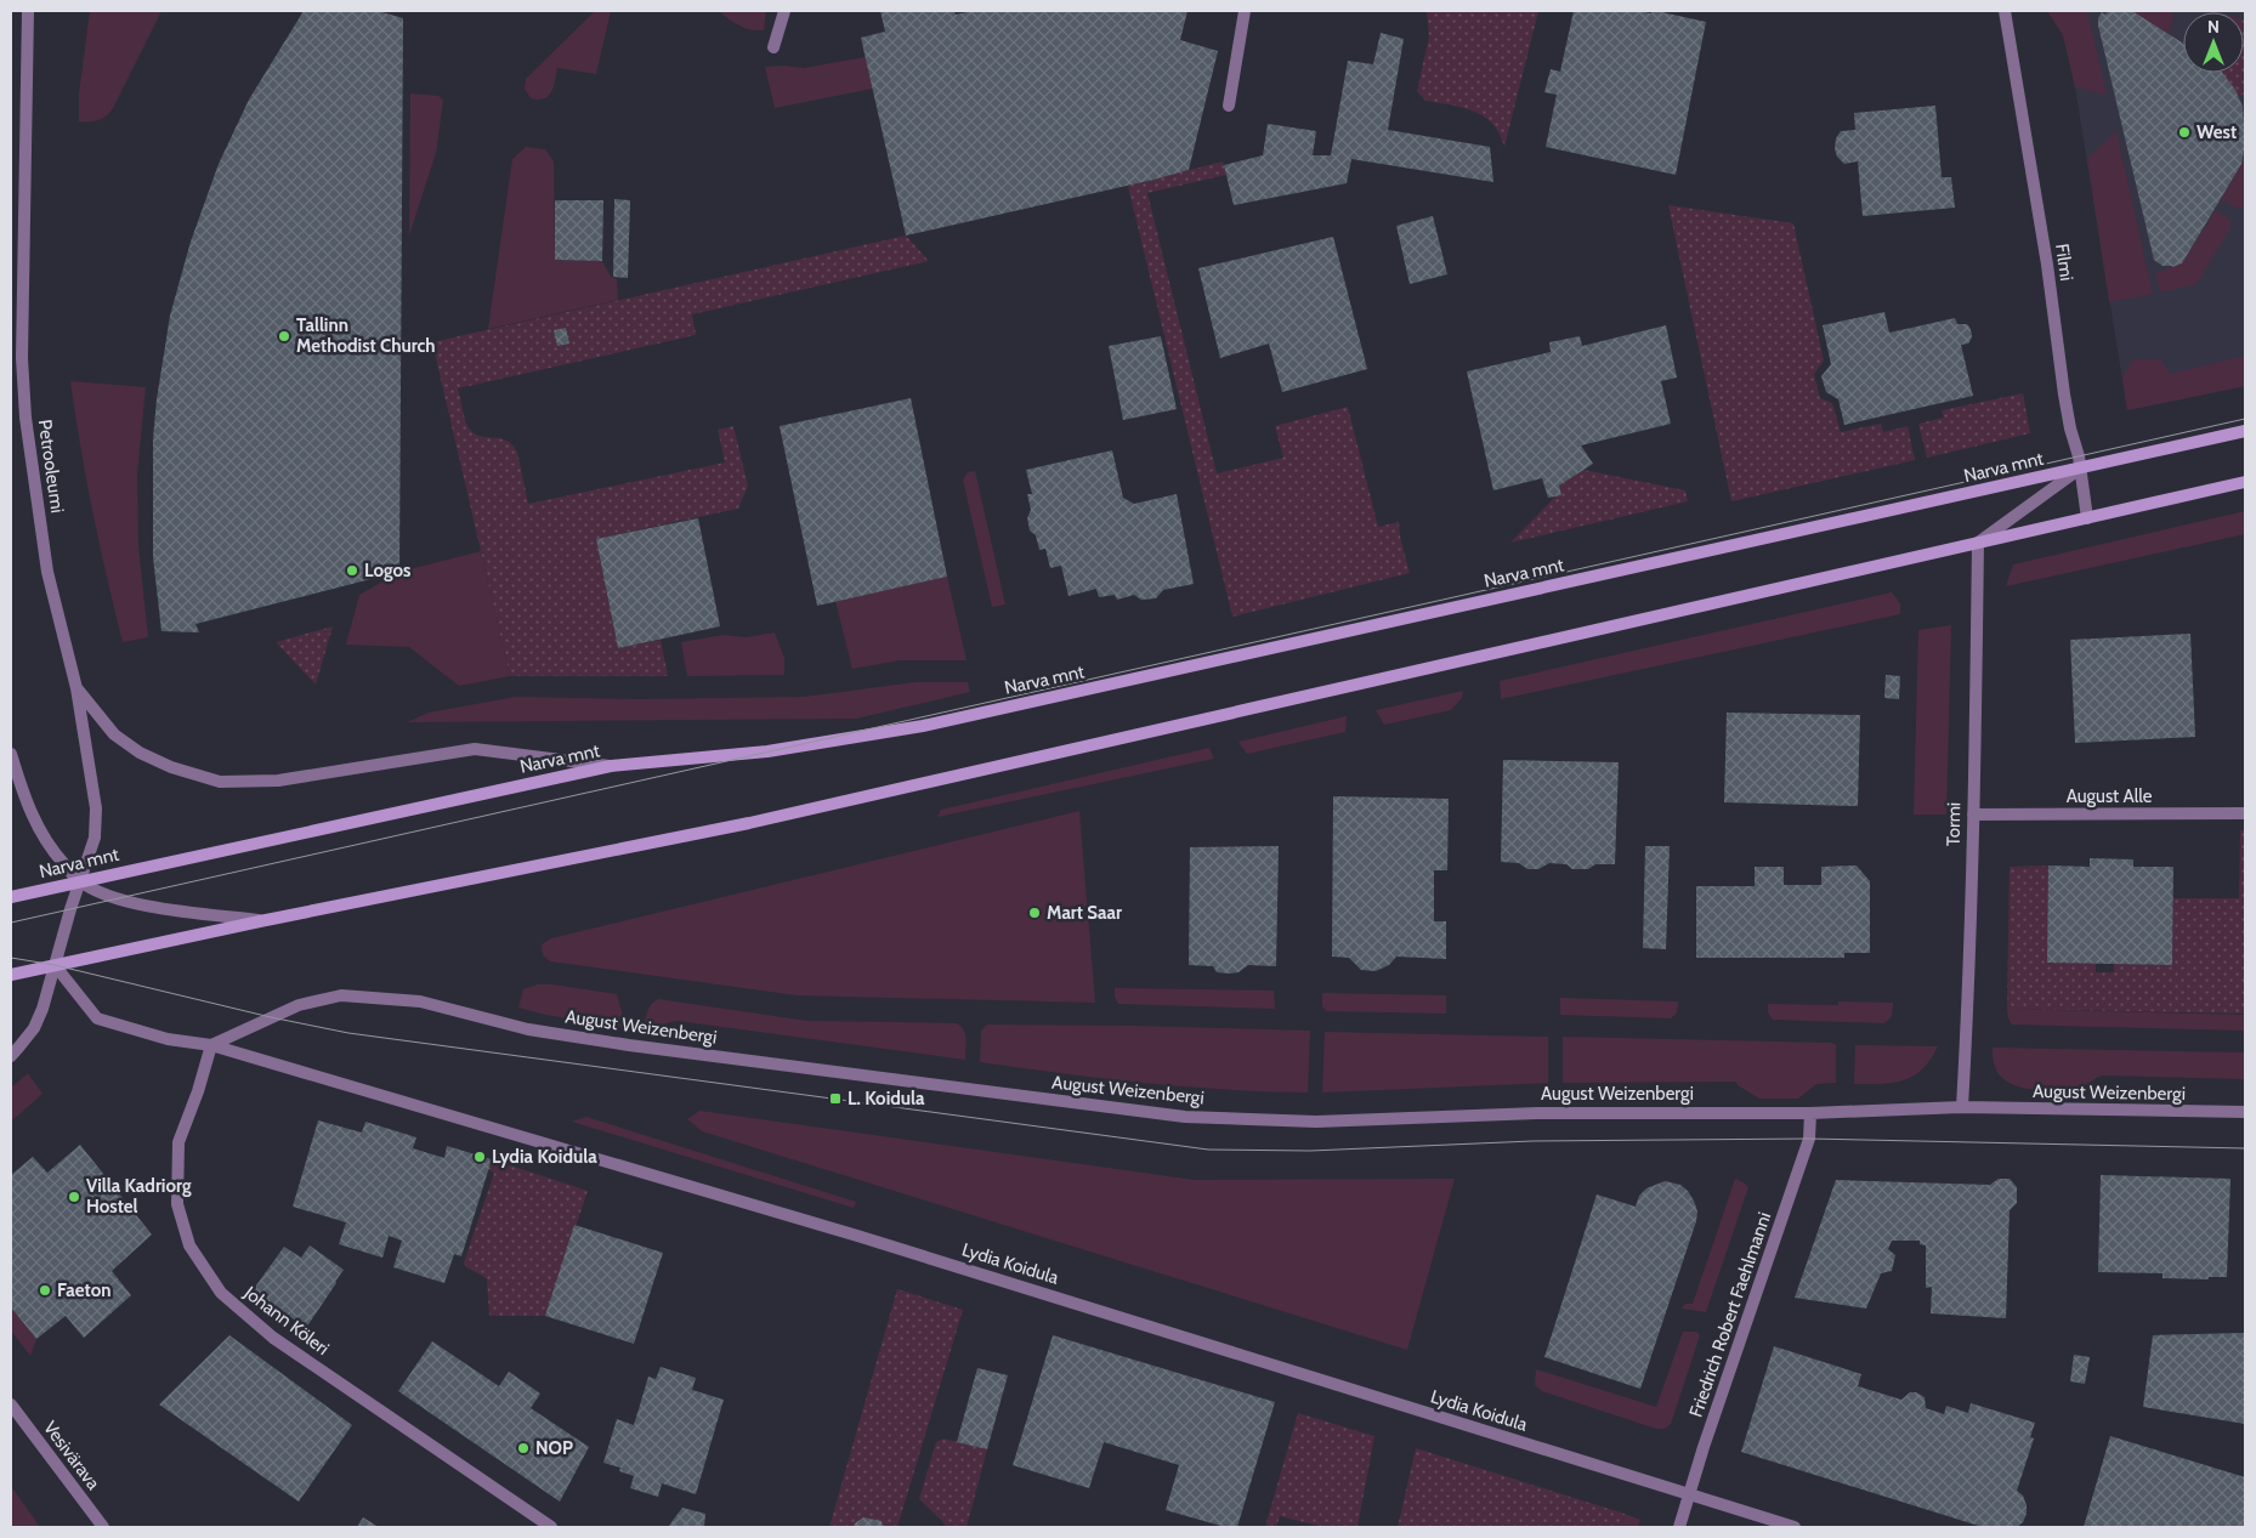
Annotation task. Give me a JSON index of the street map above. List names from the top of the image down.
{
  "streets": {
    "main road": ["Narva mnt"],
    "street": [
      "Filmi",
      "Petrooleumi",
      "August Alle",
      "Tormi",
      "August Weizenbergi",
      "Lydia Koidula",
      "Friedrich Robert Faehlmanni",
      "Johann Köleri",
      "Vesivärava"
    ]
  },
  "crossings": [
    ["Filmi", "Narva mnt"],
    ["Petrooleumi", "Narva mnt"],
    ["Narva mnt", "Tormi"],
    ["August Alle", "Tormi"],
    ["Tormi", "August Weizenbergi"],
    ["August Weizenbergi", "Lydia Koidula"],
    ["August Weizenbergi", "Friedrich Robert Faehlmanni"],
    ["August Weizenbergi", "Johann Köleri"],
    ["Lydia Koidula", "Friedrich Robert Faehlmanni"],
    ["Lydia Koidula", "Johann Köleri"]
  ],
  "places": {
    "other": [
      "West",
      "Tallinn Methodist Church",
      "Logos",
      "Mart Saar",
      "Lydia Koidula",
      "Villa Kadriorg Hostel",
      "Faeton",
      "NOP"
    ],
    "transit": ["L. Koidula"]
  },
  "north": "top"
}
